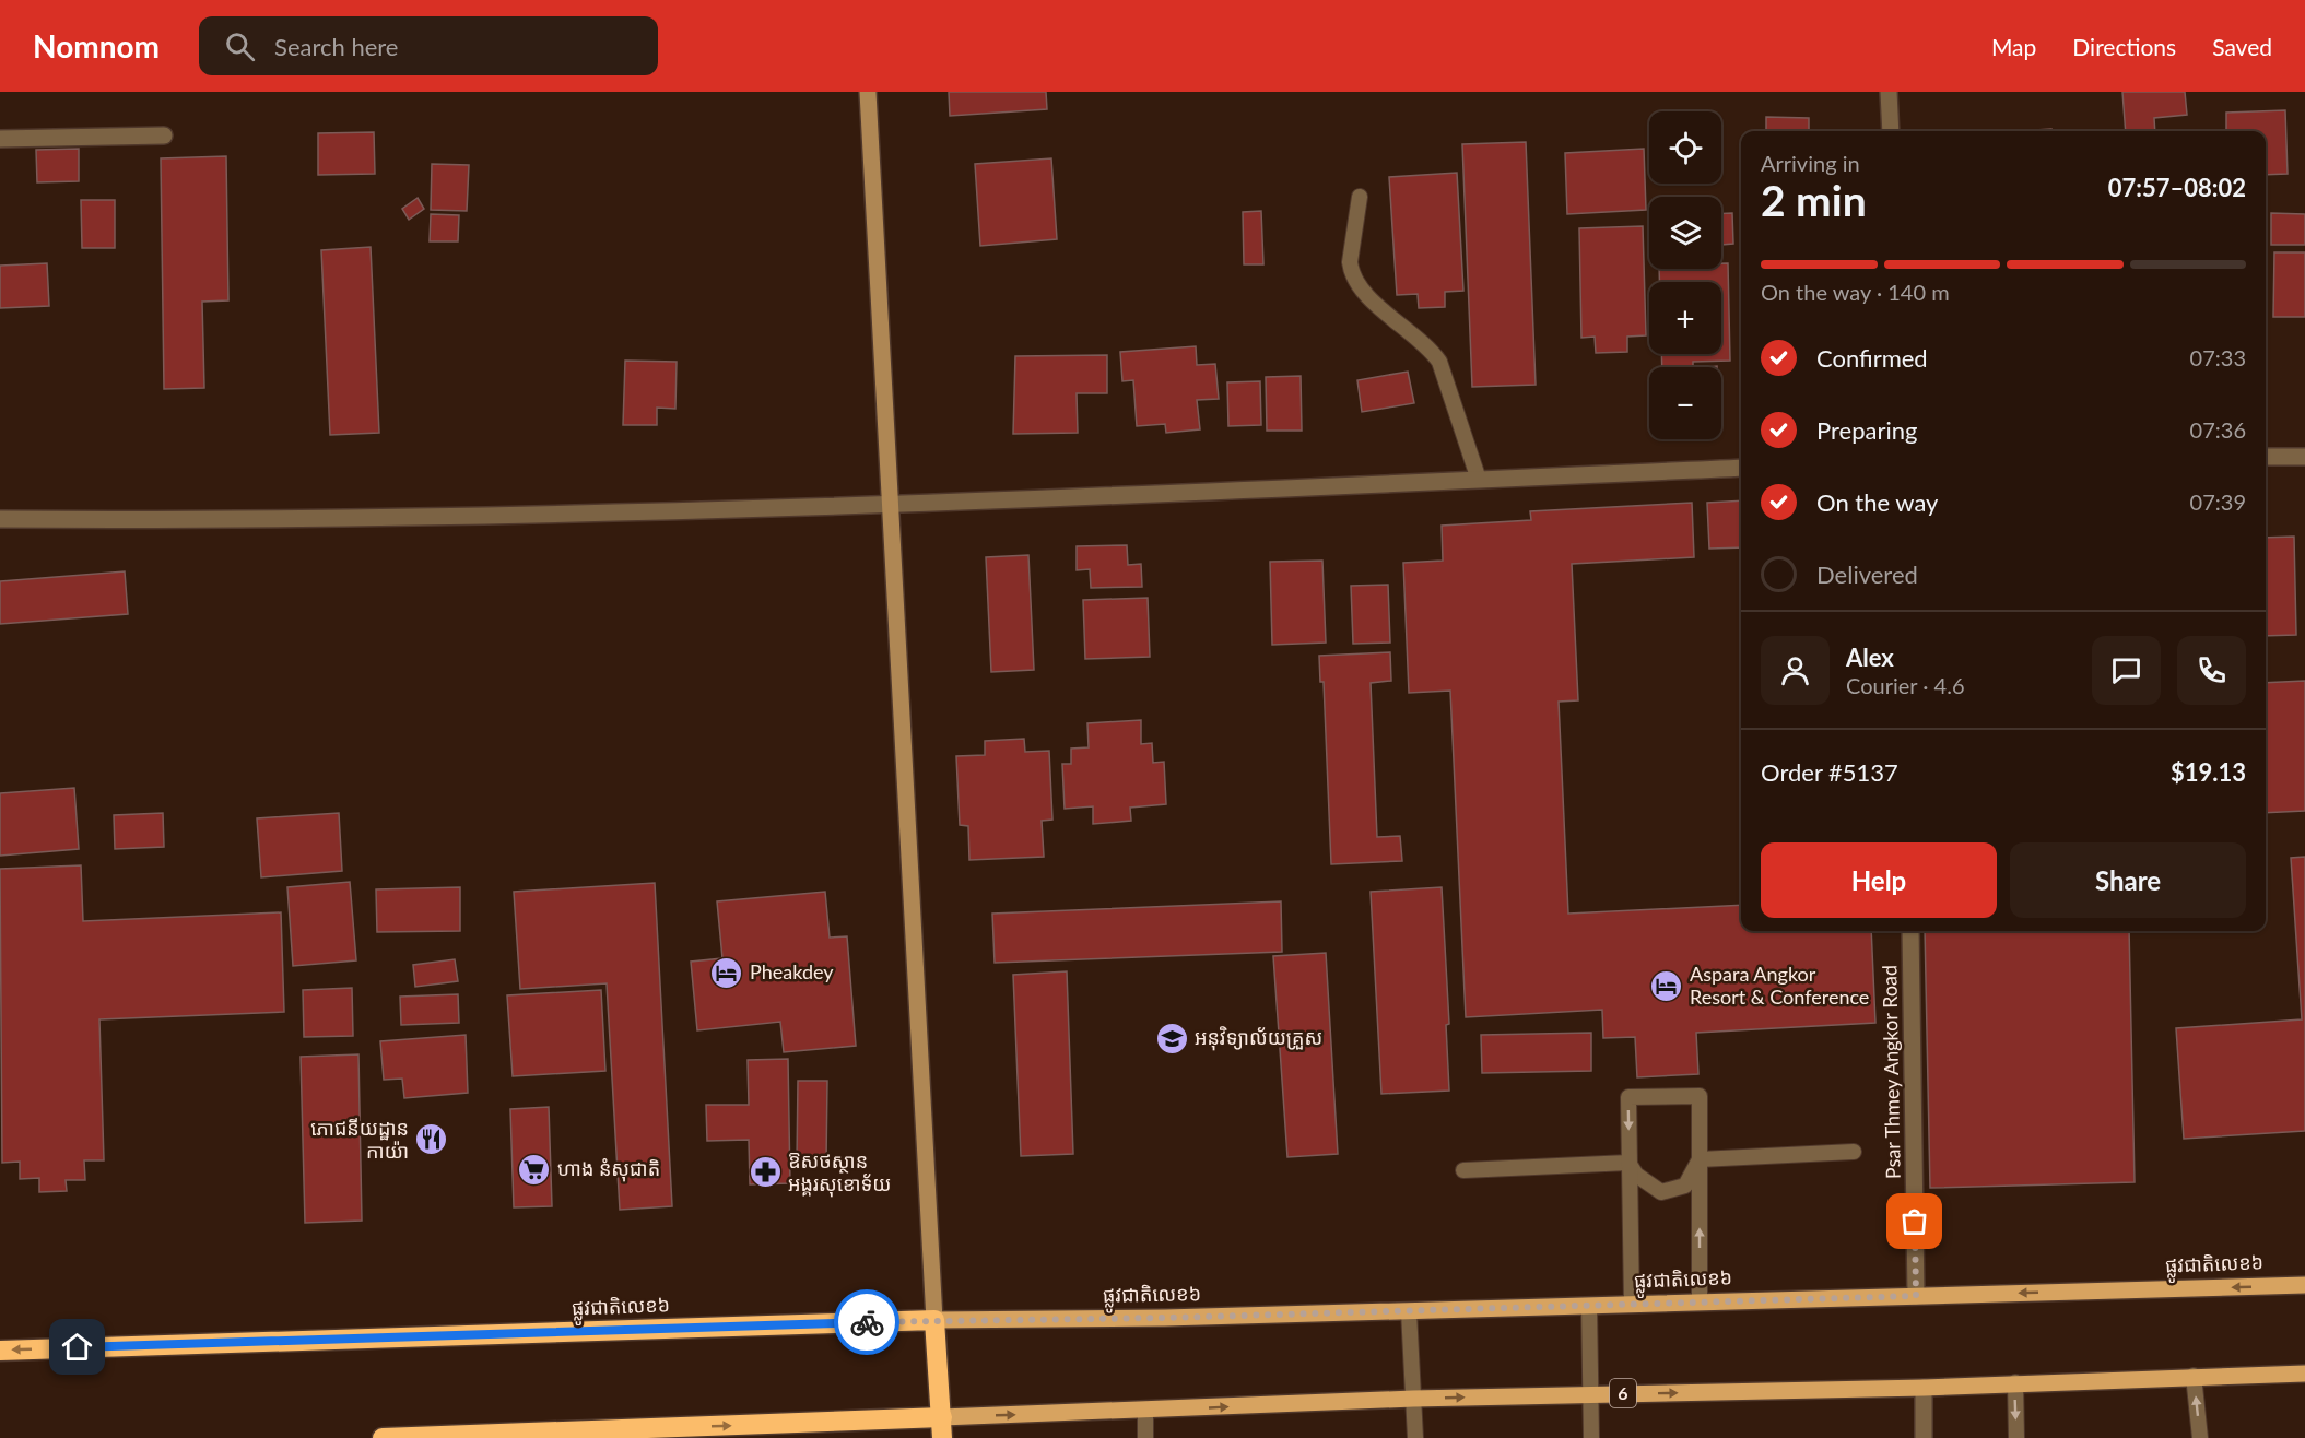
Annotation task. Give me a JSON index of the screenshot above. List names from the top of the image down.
{
  "streets": {
    "highway": ["ផ្លូវជាតិលេខ៦", "6"],
    "street": ["Psar Thmey Angkor Road"]
  },
  "crossings": [
    ["Psar Thmey Angkor Road", "ផ្លូវជាតិលេខ៦"]
  ],
  "one_way": ["ផ្លូវជាតិលេខ៦"],
  "places": {
    "hotel": ["Pheakdey", "Aspara Angkor Resort & Conference"],
    "school or university": ["អនុវិទ្យាល័យគ្រួស"],
    "restaurant": ["ភោជនីយដ្ឋាន កាយ៉ា"],
    "supermarket": ["ហាង នំសុជាតិ"],
    "pharmacy": ["ឱសថស្ថាន អង្គរសុខោទ័យ"]
  },
  "page": {
    "header": "Nomnom",
    "search": "Search here",
    "nav": ["Map", "Directions", "Saved"],
    "map_buttons": ["+", "−"],
    "heading": ["2 min", "Arriving in", "07:57–08:02"],
    "panel": [
      "Alex",
      "Courier · 4.6",
      "Order #5137",
      "$19.13"
    ],
    "bar": "On the way · 140 m",
    "list": [
      ["Confirmed", "07:33"],
      ["Preparing", "07:36"],
      ["On the way", "07:39"],
      "Delivered"
    ],
    "buttons": ["Help", "Share"]
  }
}
